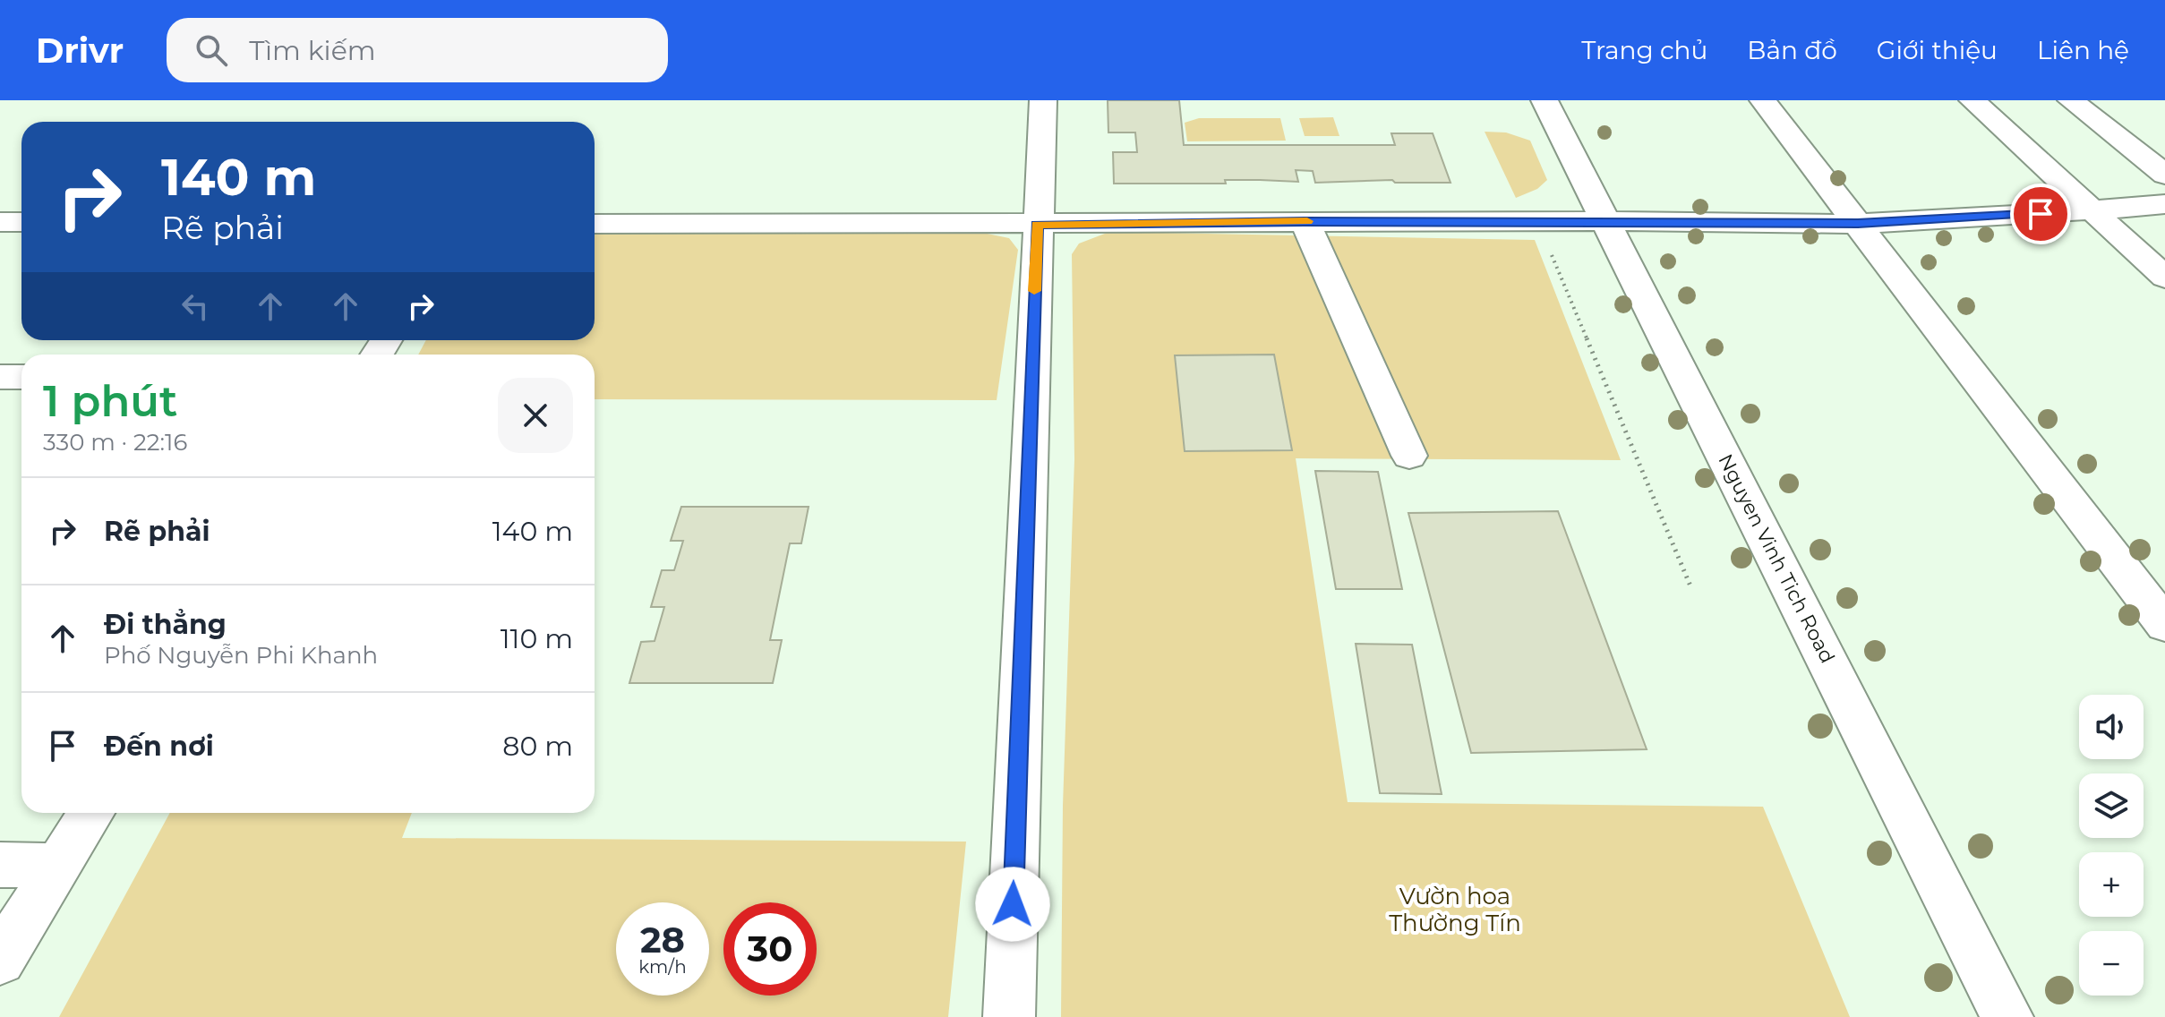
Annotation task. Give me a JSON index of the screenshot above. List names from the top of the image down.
{
  "streets": {
    "street": ["Nguyen Vinh Tich Road"]
  },
  "parks": ["Vườn hoa Thường Tín"],
  "page": {
    "header": "Drivr",
    "search": "Tìm kiếm",
    "nav": [
      "Trang chủ",
      "Bản đồ",
      "Giới thiệu",
      "Liên hệ"
    ],
    "turn": ["140 m", "Rẽ phải"],
    "heading": ["1 phút", "330 m · 22:16"],
    "list": [
      {
        "name": "Rẽ phải",
        "value": "140 m"
      },
      {
        "name": "Đi thẳng",
        "note": "Phố Nguyễn Phi Khanh",
        "value": "110 m"
      },
      {
        "name": "Đến nơi",
        "value": "80 m"
      }
    ],
    "map_buttons": ["+", "−"],
    "speed": "28 km/h",
    "limit": "30"
  }
}
